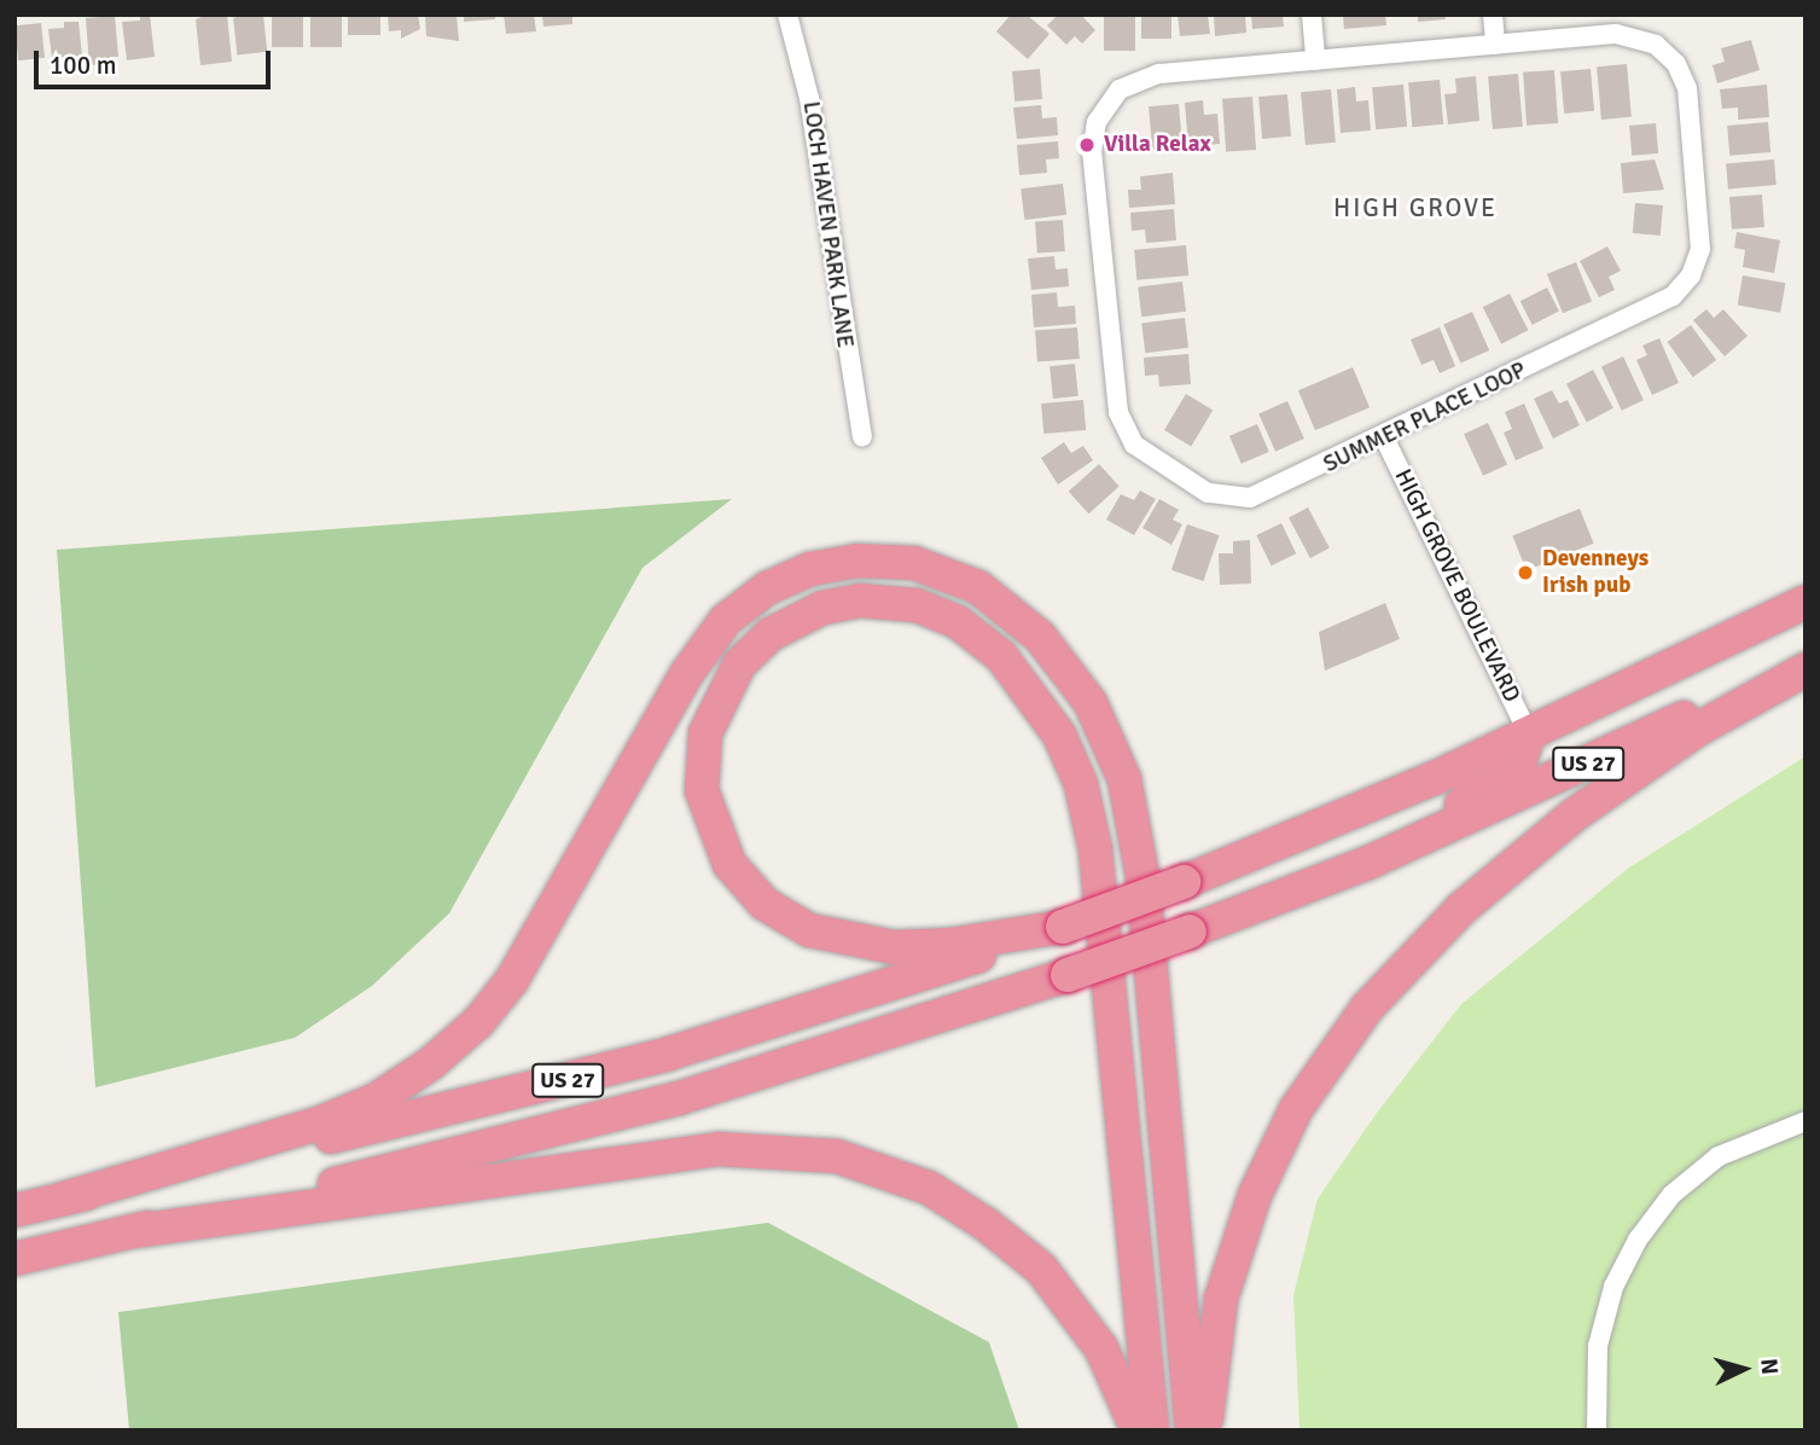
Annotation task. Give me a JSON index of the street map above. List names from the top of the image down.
{
  "streets": {
    "highway": ["US 27"],
    "street": ["LOCH HAVEN PARK LANE", "SUMMER PLACE LOOP", "HIGH GROVE BOULEVARD"]
  },
  "crossings": [
    ["SUMMER PLACE LOOP", "HIGH GROVE BOULEVARD"],
    ["HIGH GROVE BOULEVARD", "US 27"]
  ],
  "districts": ["HIGH GROVE"],
  "places": ["Villa Relax", "Devenneys Irish pub"],
  "scale_bar": "100 m",
  "north": "right"
}
